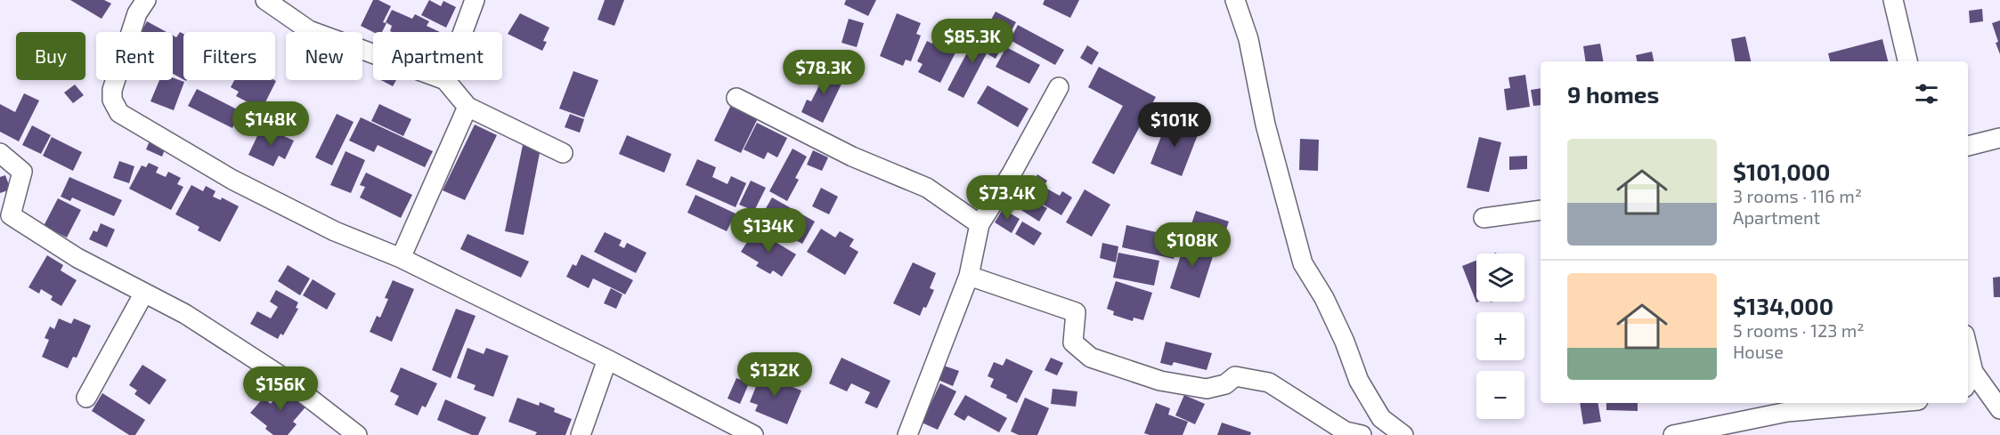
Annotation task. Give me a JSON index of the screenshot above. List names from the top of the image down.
{
  "page": {
    "price": [
      "$85.3K",
      "$78.3K",
      "$148K",
      "$101K",
      "$73.4K",
      "$134K",
      "$108K",
      "$132K",
      "$156K"
    ],
    "chip": [
      "Buy",
      "Rent",
      "Filters",
      "New",
      "Apartment"
    ],
    "heading": "9 homes",
    "list": [
      {
        "name": "$101,000",
        "note": "3 rooms · 116 m² · Apartment"
      },
      {
        "name": "$134,000",
        "note": "5 rooms · 123 m² · House"
      }
    ],
    "map_buttons": ["+", "−"]
  }
}
